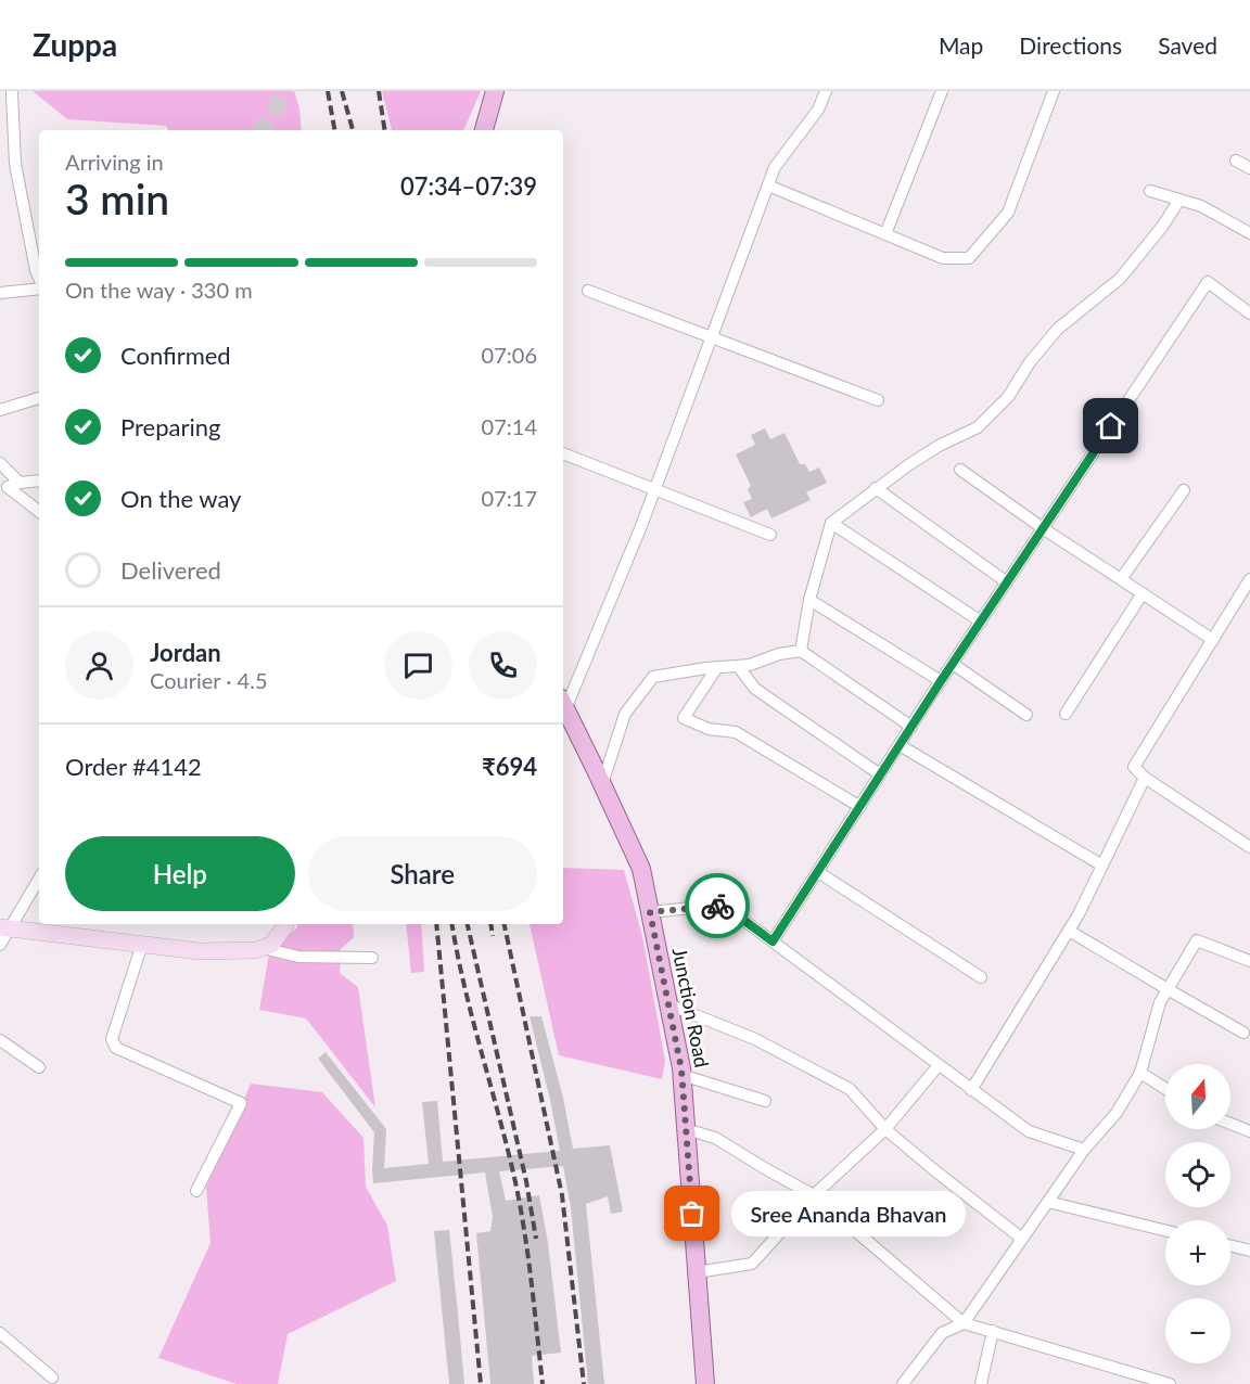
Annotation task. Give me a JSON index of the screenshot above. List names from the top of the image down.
{
  "streets": {
    "main road": ["Junction Road"]
  },
  "places": ["Sree Ananda Bhavan"],
  "north": "top",
  "page": {
    "header": "Zuppa",
    "nav": ["Map", "Directions", "Saved"],
    "heading": ["3 min", "Arriving in", "07:34–07:39"],
    "panel": [
      "Jordan",
      "Courier · 4.5",
      "Order #4142",
      "₹694"
    ],
    "bar": "On the way · 330 m",
    "list": [
      ["Confirmed", "07:06"],
      ["Preparing", "07:14"],
      ["On the way", "07:17"],
      "Delivered"
    ],
    "buttons": ["Help", "Share"],
    "map_buttons": ["+", "−"],
    "bubble": "Sree Ananda Bhavan"
  }
}
